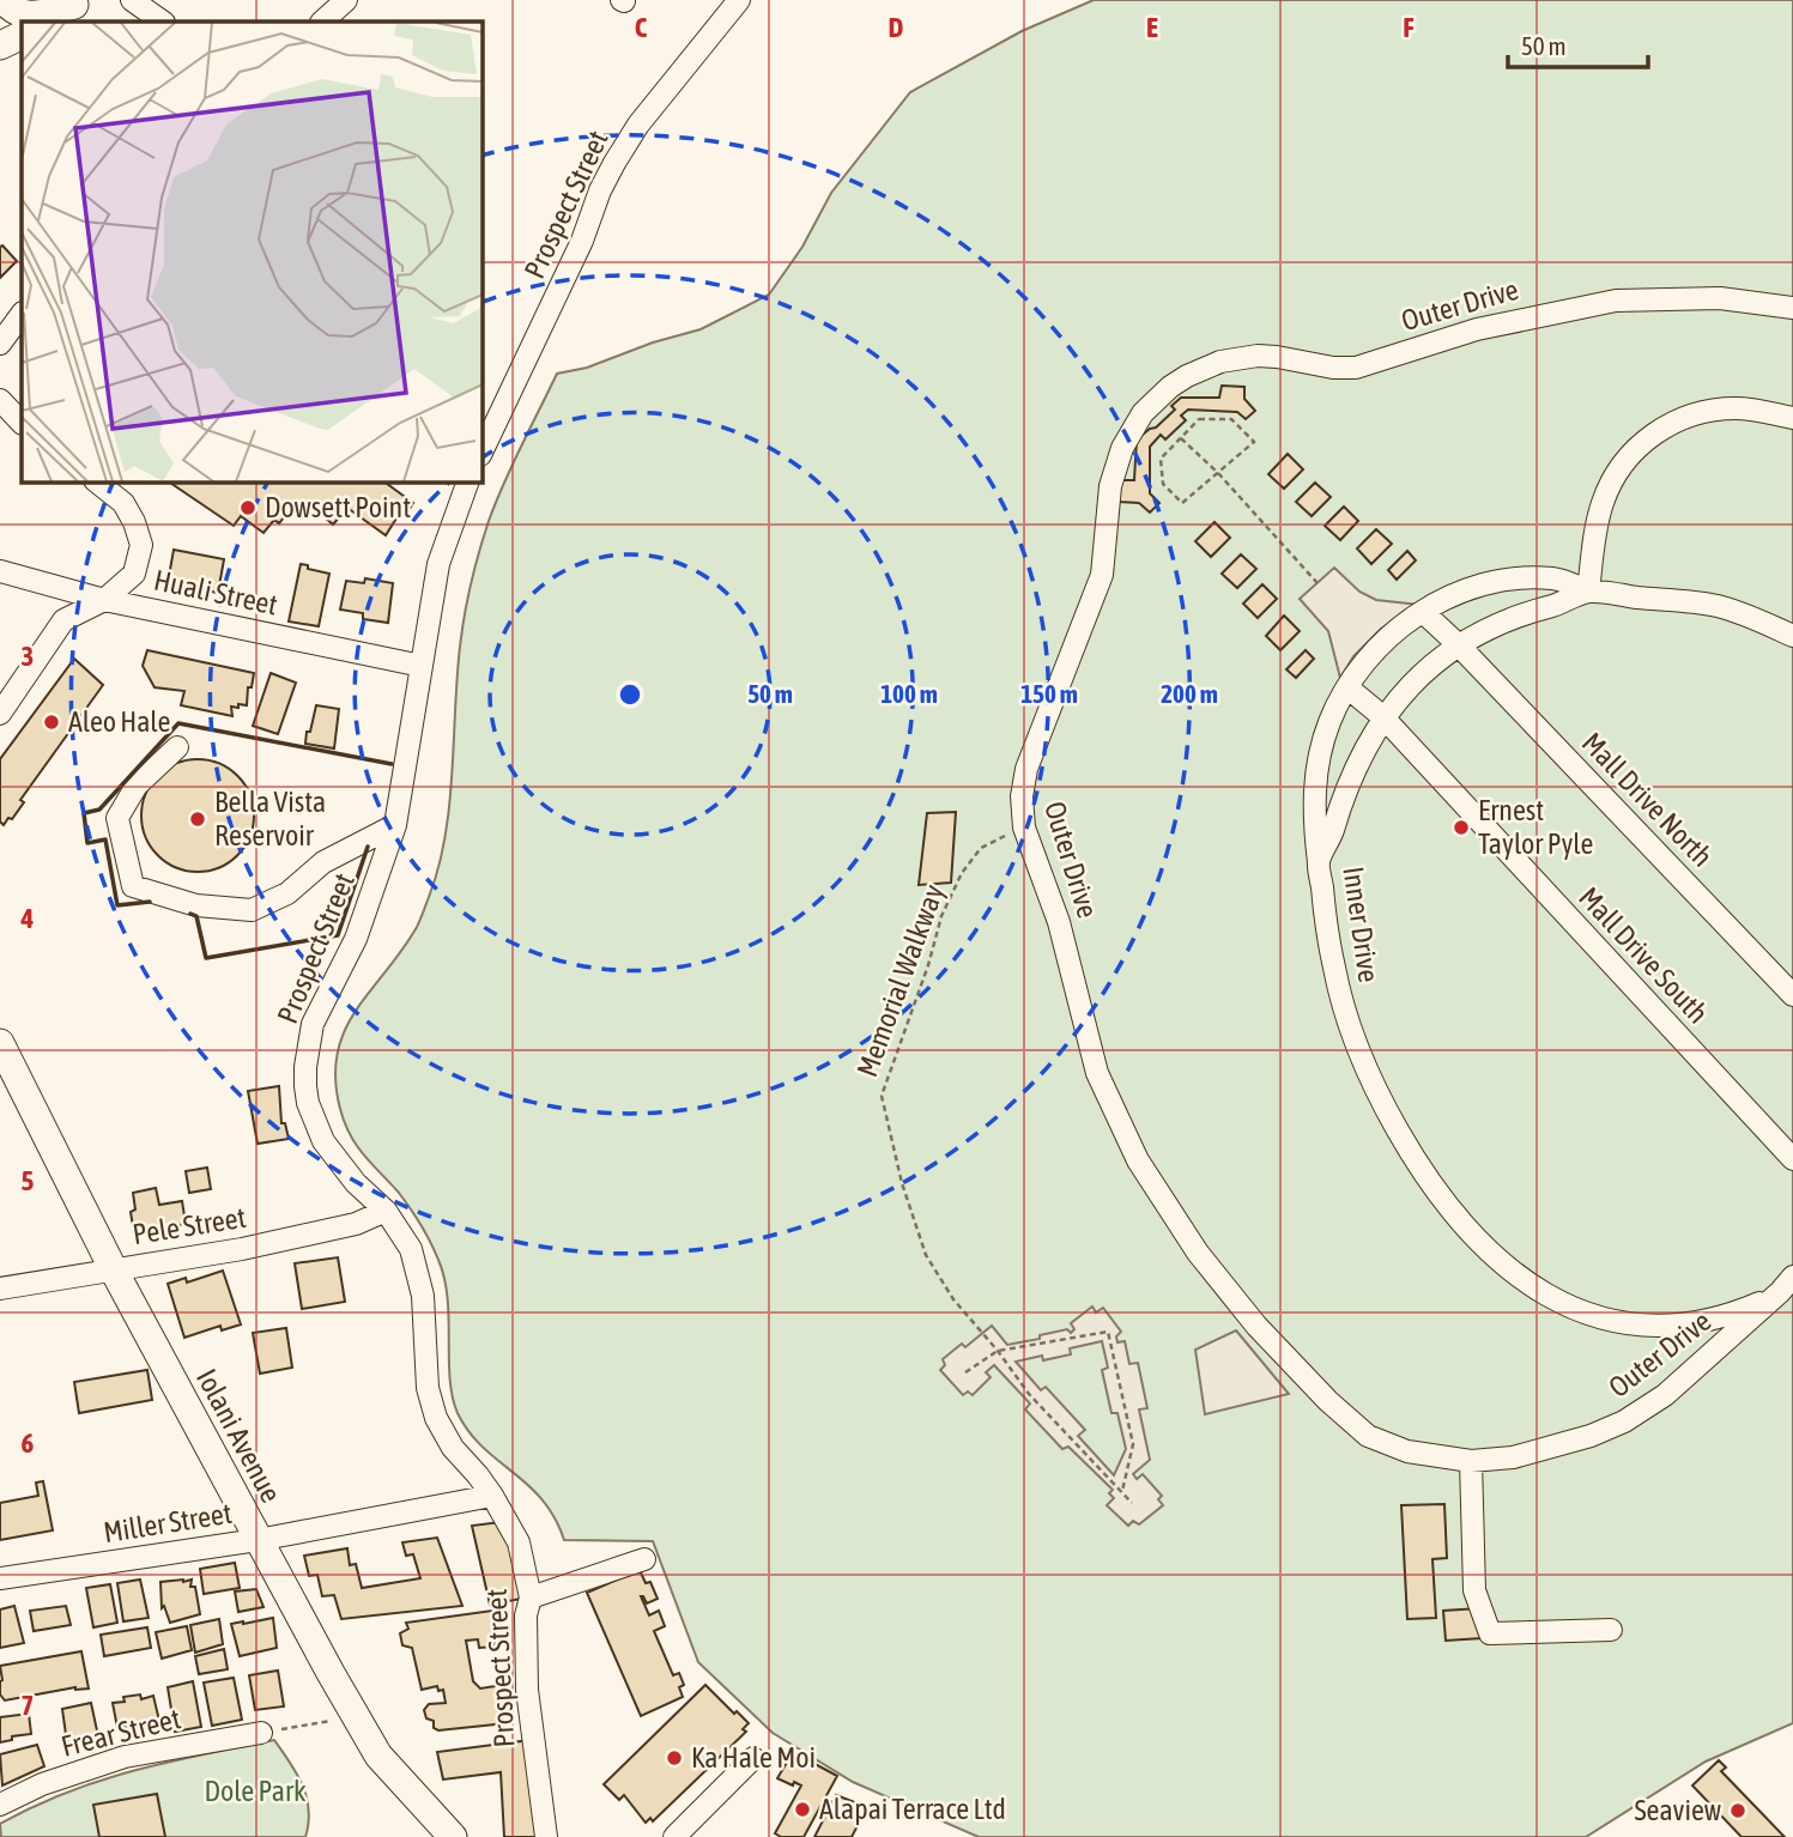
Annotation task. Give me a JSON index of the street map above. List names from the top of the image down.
{
  "streets": {
    "main road": ["Iolani Avenue"],
    "street": [
      "Prospect Street",
      "Outer Drive",
      "Huali Street",
      "Mall Drive North",
      "Inner Drive",
      "Mall Drive South",
      "Pele Street",
      "Miller Street",
      "Frear Street"
    ],
    "path": ["Memorial Walkway"]
  },
  "crossings": [
    ["Prospect Street", "Huali Street"],
    ["Prospect Street", "Pele Street"],
    ["Prospect Street", "Miller Street"],
    ["Outer Drive", "Inner Drive"],
    ["Outer Drive", "Memorial Walkway"],
    ["Mall Drive North", "Inner Drive"],
    ["Inner Drive", "Mall Drive South"],
    ["Pele Street", "Iolani Avenue"],
    ["Iolani Avenue", "Miller Street"]
  ],
  "parks": ["Dole Park"],
  "places": [
    "Dowsett Point",
    "Aleo Hale",
    "Bella Vista Reservoir",
    "Ernest Taylor Pyle",
    "Ka Hale Moi",
    "Alapai Terrace Ltd",
    "Seaview"
  ],
  "scale_bar": "50 m",
  "grid": {
    "columns": [
      "C",
      "D",
      "E",
      "F"
    ],
    "rows": [
      "3",
      "4",
      "5",
      "6",
      "7"
    ]
  },
  "rings": [
    "50 m",
    "100 m",
    "150 m",
    "200 m"
  ]
}
